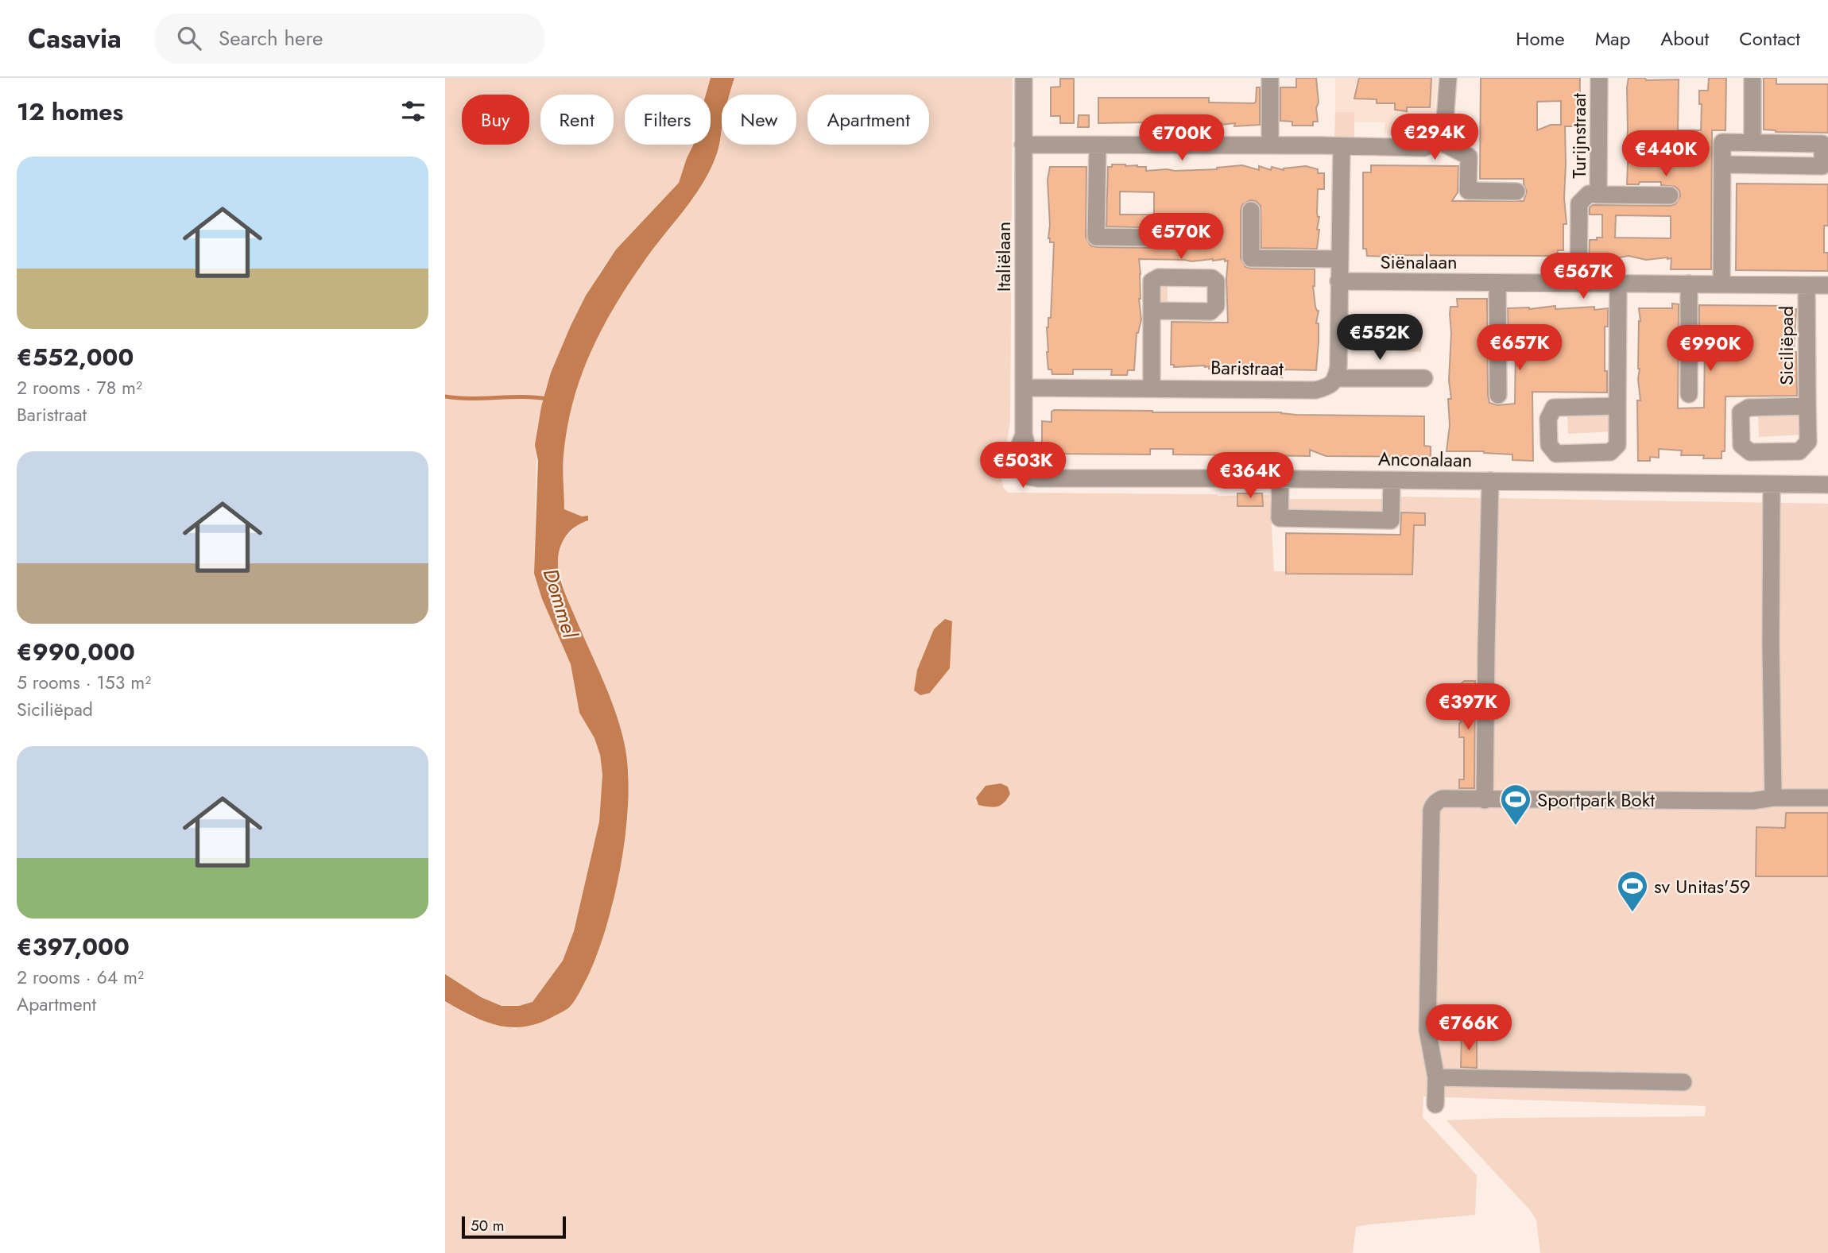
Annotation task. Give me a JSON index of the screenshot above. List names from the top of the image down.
{
  "streets": {
    "street": [
      "Turijnstraat",
      "Italiëlaan",
      "Siënalaan",
      "Siciliëpad",
      "Baristraat",
      "Anconalaan"
    ]
  },
  "crossings": [
    ["Turijnstraat", "Siënalaan"],
    ["Italiëlaan", "Baristraat"],
    ["Italiëlaan", "Anconalaan"],
    ["Siënalaan", "Siciliëpad"]
  ],
  "water": ["Dommel"],
  "places": {
    "sports": ["Sportpark Bokt", "sv Unitas'59"]
  },
  "scale_bar": "50 m",
  "page": {
    "header": "Casavia",
    "search": "Search here",
    "nav": [
      "Home",
      "Map",
      "About",
      "Contact"
    ],
    "heading": "12 homes",
    "chip": [
      "Buy",
      "Rent",
      "Filters",
      "New",
      "Apartment"
    ],
    "price": [
      "€294K",
      "€700K",
      "€440K",
      "€570K",
      "€567K",
      "€552K",
      "€657K",
      "€990K",
      "€503K",
      "€364K",
      "€397K",
      "€766K"
    ],
    "list": [
      {
        "name": "€552,000",
        "note": "2 rooms · 78 m² · Baristraat"
      },
      {
        "name": "€990,000",
        "note": "5 rooms · 153 m² · Siciliëpad"
      },
      {
        "name": "€397,000",
        "note": "2 rooms · 64 m² · Apartment"
      }
    ],
    "scale": "50 m"
  }
}
